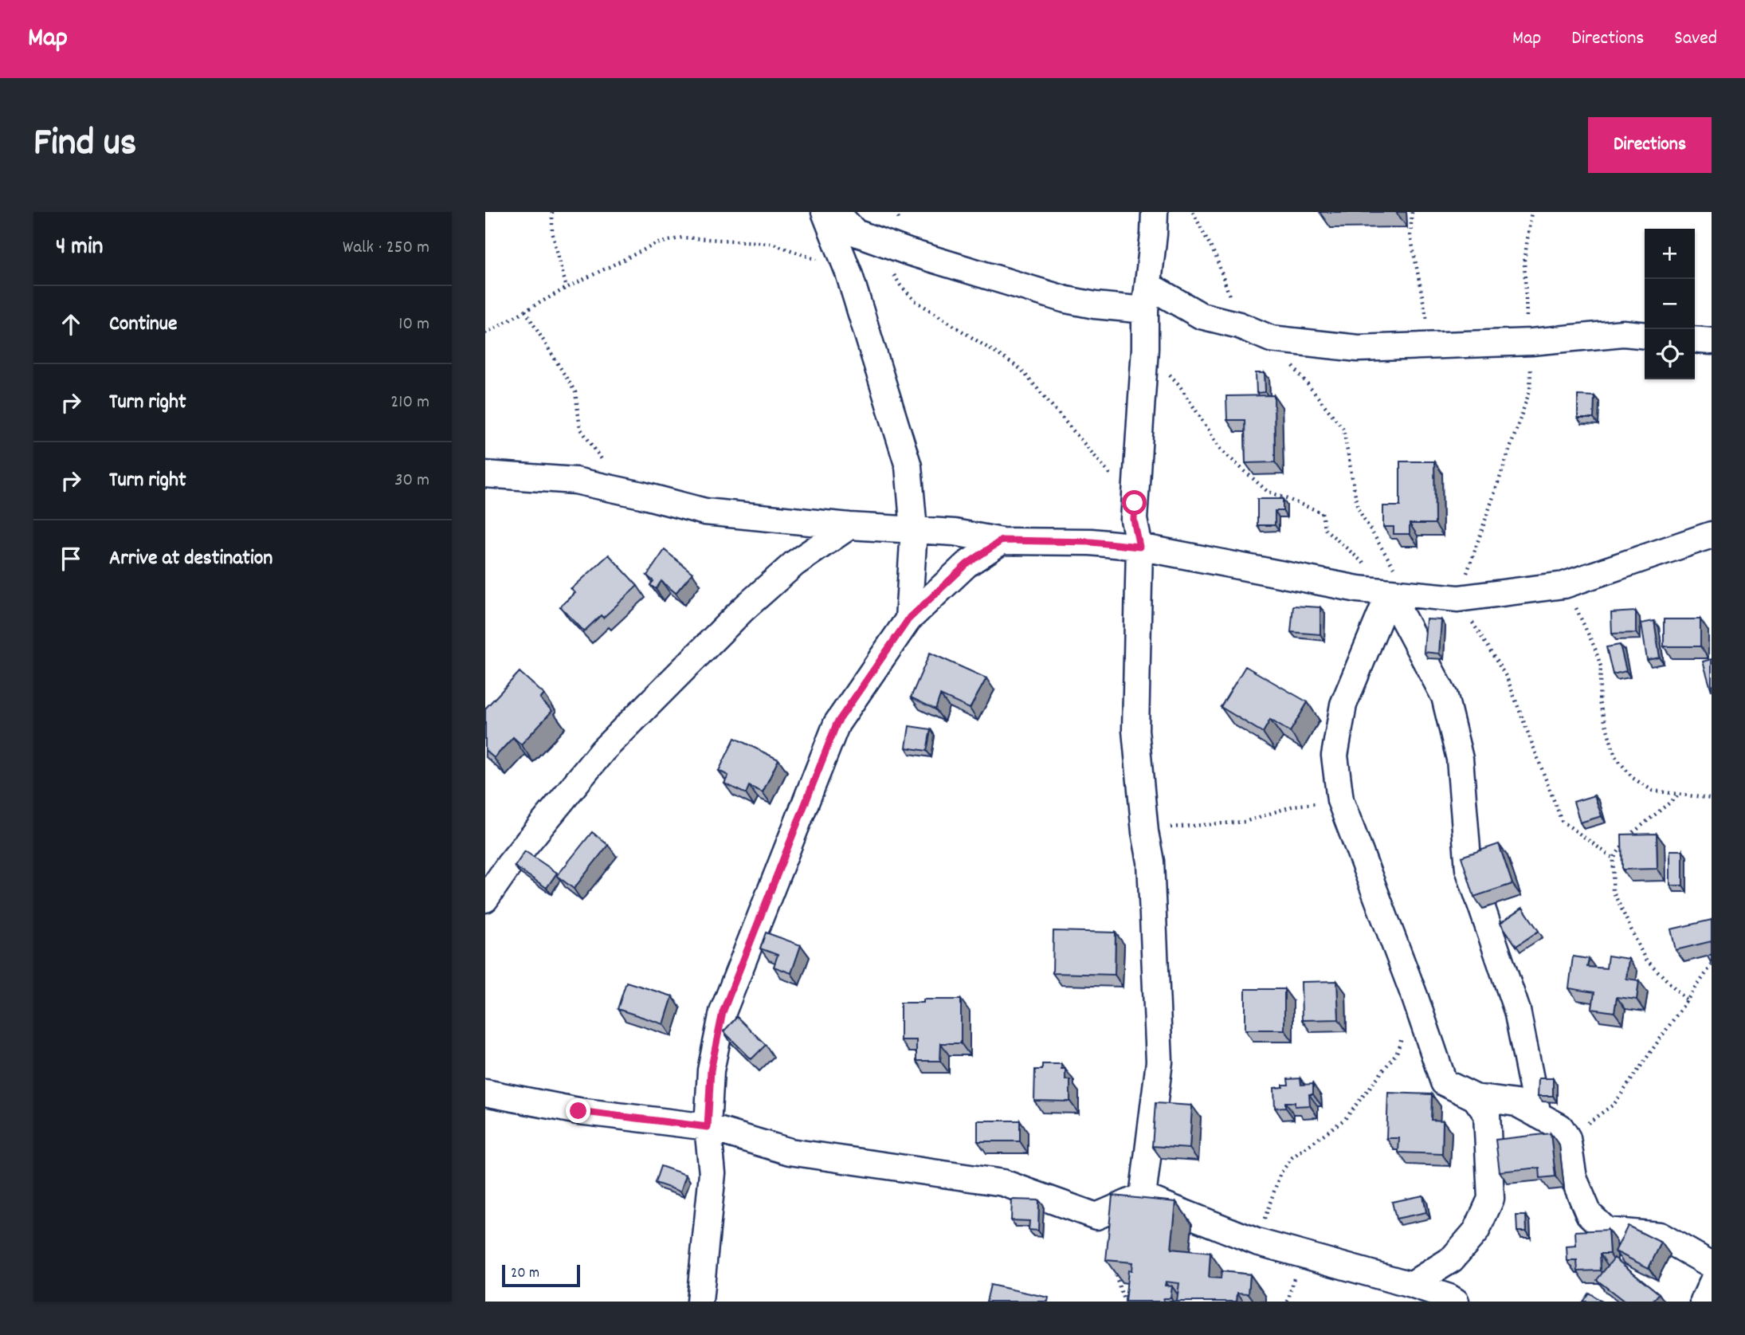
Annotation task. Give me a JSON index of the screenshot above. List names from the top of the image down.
{
  "scale_bar": "20 m",
  "page": {
    "header": "Map",
    "nav": ["Map", "Directions", "Saved"],
    "title": "Find us",
    "buttons": "Directions",
    "heading": ["4 min", "Walk · 250 m"],
    "map_buttons": ["+", "−"],
    "list": [
      ["Continue", "10 m"],
      ["Turn right", "210 m"],
      ["Turn right", "30 m"],
      "Arrive at destination"
    ],
    "scale": "20 m"
  }
}
